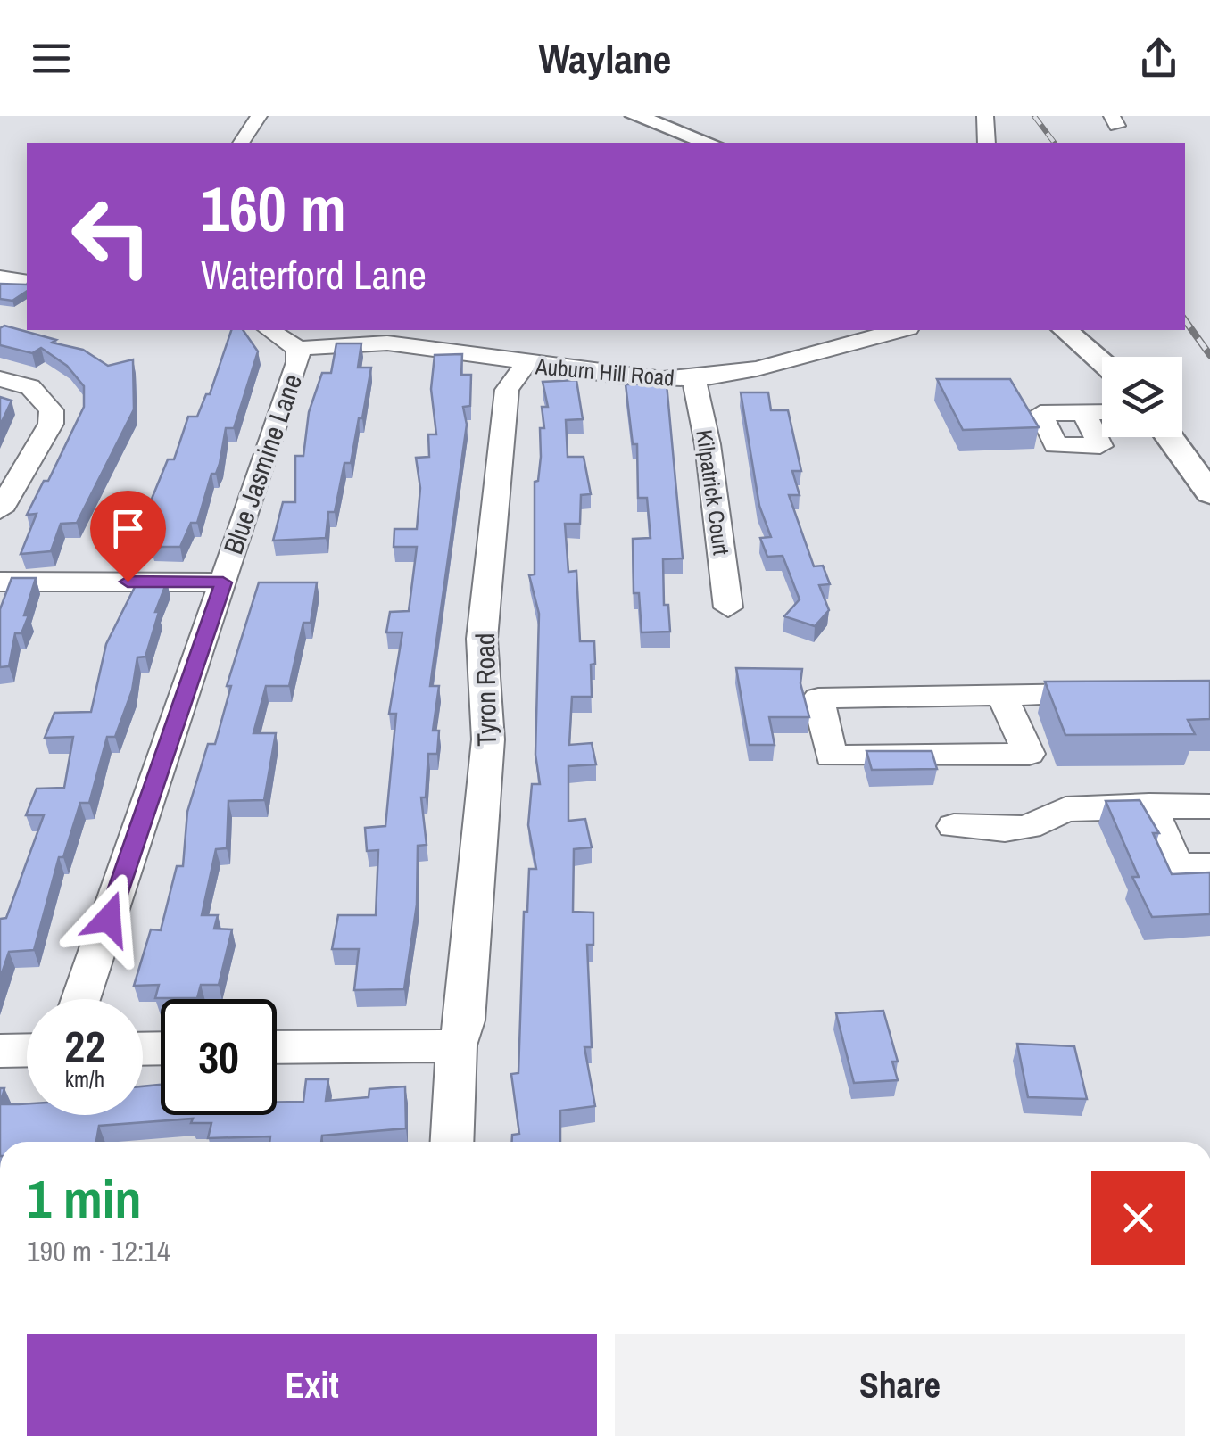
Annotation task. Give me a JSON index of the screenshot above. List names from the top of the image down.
{
  "streets": {
    "street": [
      "Auburn Hill Road",
      "Blue Jasmine Lane",
      "Kilpatrick Court",
      "Tyron Road"
    ]
  },
  "crossings": [
    ["Auburn Hill Road", "Blue Jasmine Lane"],
    ["Auburn Hill Road", "Kilpatrick Court"],
    ["Auburn Hill Road", "Tyron Road"]
  ],
  "page": {
    "header": "Waylane",
    "turn": ["160 m", "Waterford Lane"],
    "speed": "22 km/h",
    "limit": "30",
    "heading": ["1 min", "190 m · 12:14"],
    "buttons": ["Exit", "Share"]
  }
}
